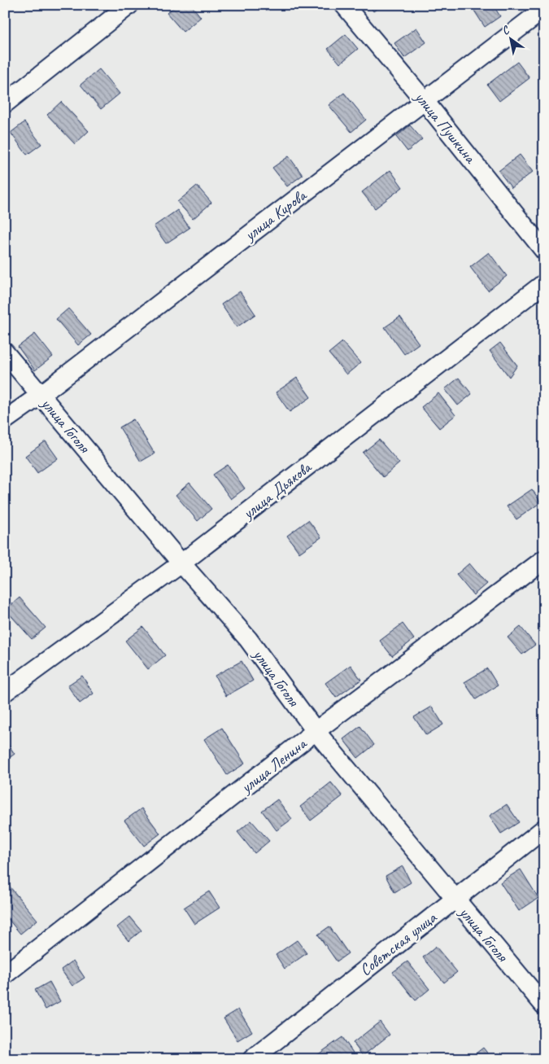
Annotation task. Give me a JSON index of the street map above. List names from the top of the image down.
{
  "streets": {
    "street": [
      "улица Пушкина",
      "улица Кирова",
      "улица Гоголя",
      "улица Дьякова",
      "улица Ленина",
      "Советская улица"
    ]
  },
  "crossings": [
    ["улица Пушкина", "улица Кирова"],
    ["улица Кирова", "улица Гоголя"],
    ["улица Гоголя", "улица Дьякова"],
    ["улица Гоголя", "улица Ленина"],
    ["улица Гоголя", "Советская улица"]
  ],
  "north": "top left"
}
